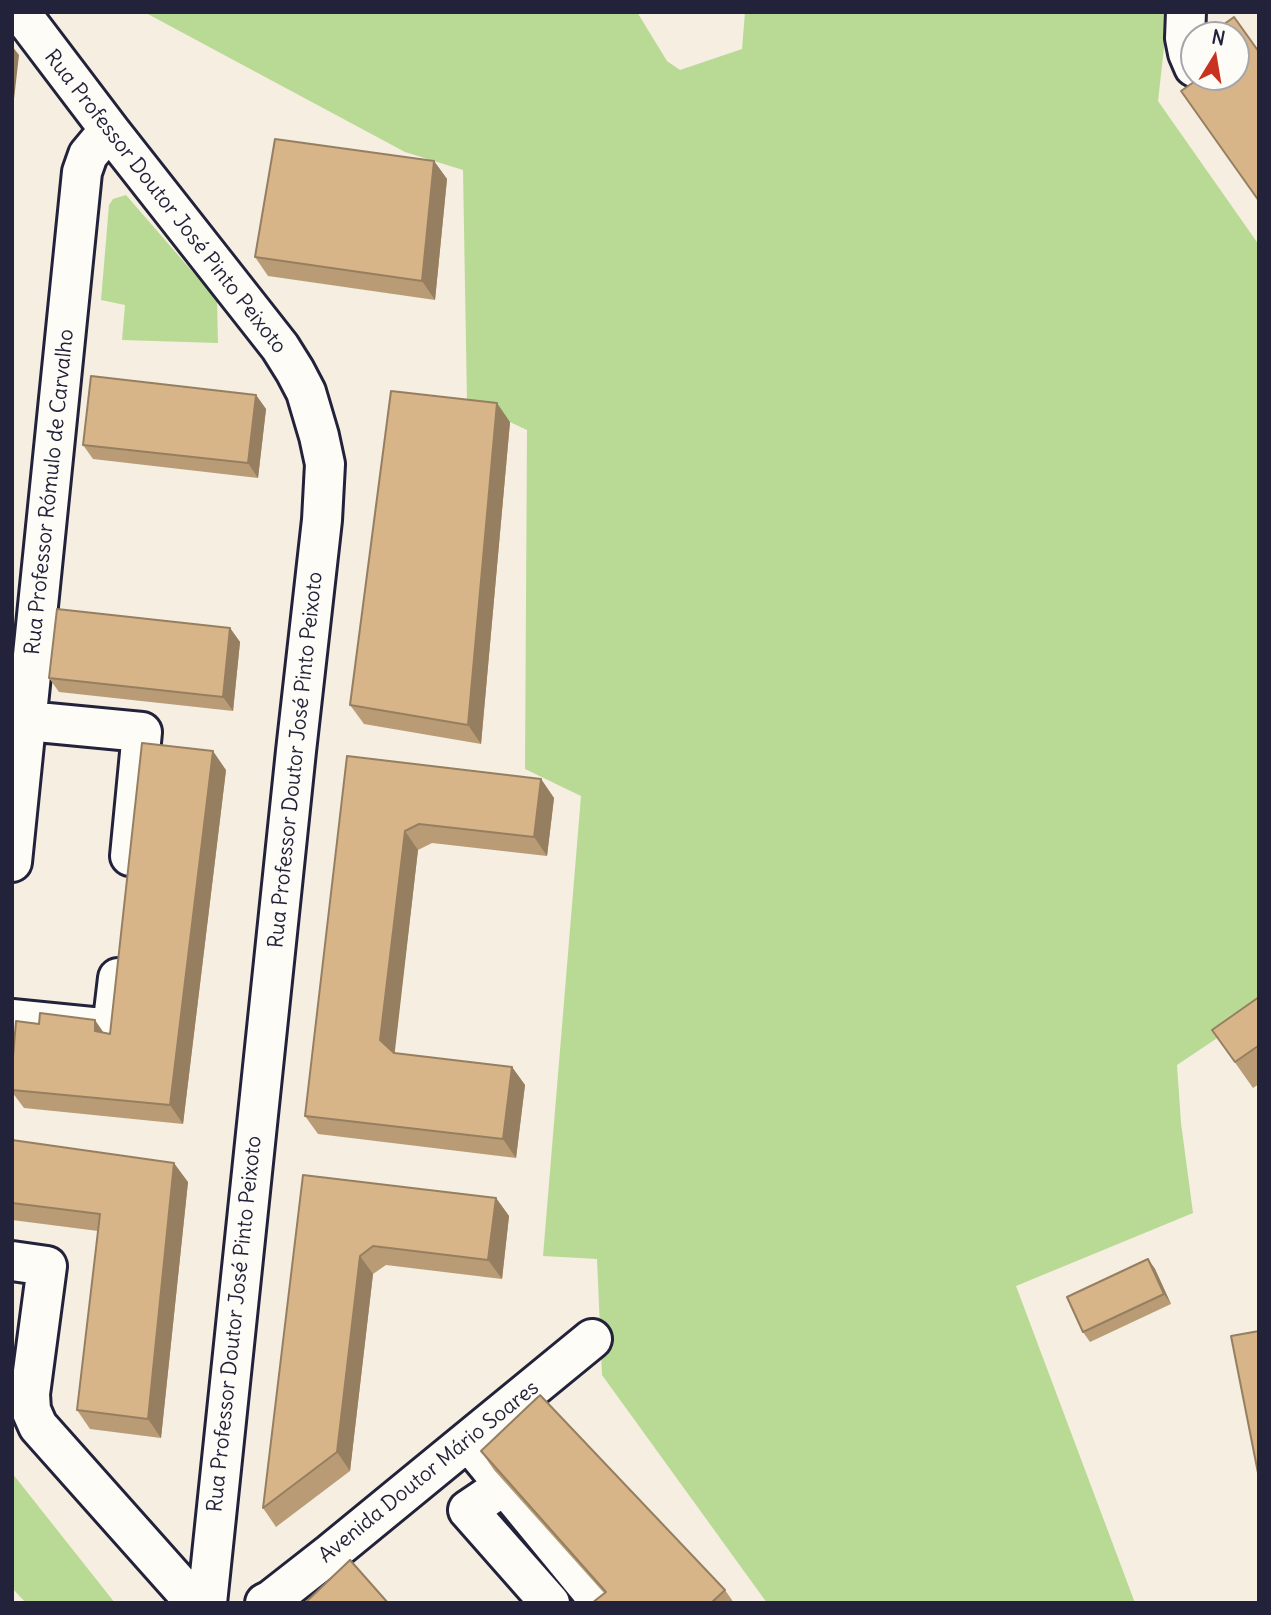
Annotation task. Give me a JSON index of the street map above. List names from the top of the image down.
{
  "streets": {
    "street": ["Rua Professor Doutor José Pinto Peixoto", "Rua Professor Rómulo de Carvalho", "Avenida Doutor Mário Soares"]
  },
  "crossings": [
    ["Rua Professor Doutor José Pinto Peixoto", "Rua Professor Rómulo de Carvalho"]
  ],
  "north": "top"
}
